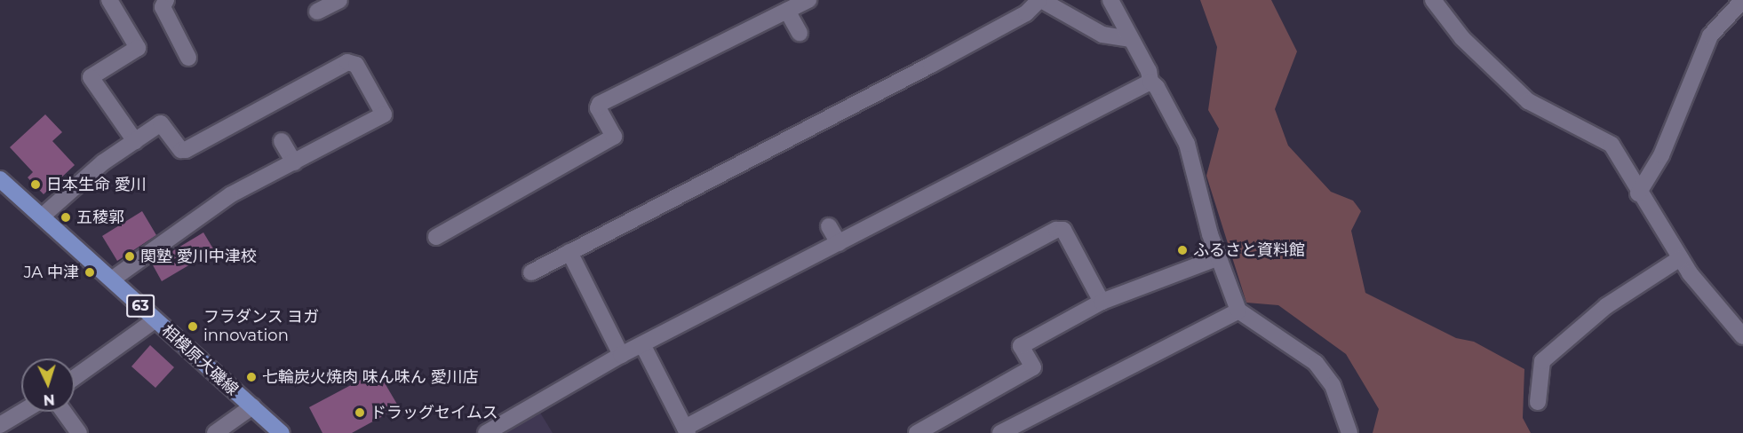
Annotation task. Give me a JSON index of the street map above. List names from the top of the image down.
{
  "streets": {
    "main road": ["63", "相模原大磯線"]
  },
  "places": [
    "日本生命 愛川",
    "五稜郭",
    "ふるさと資料館",
    "関塾 愛川中津校",
    "JA 中津",
    "フラダンス ヨガ innovation",
    "七輪炭火焼肉 味ん味ん 愛川店",
    "ドラッグセイムス"
  ],
  "north": "bottom"
}
